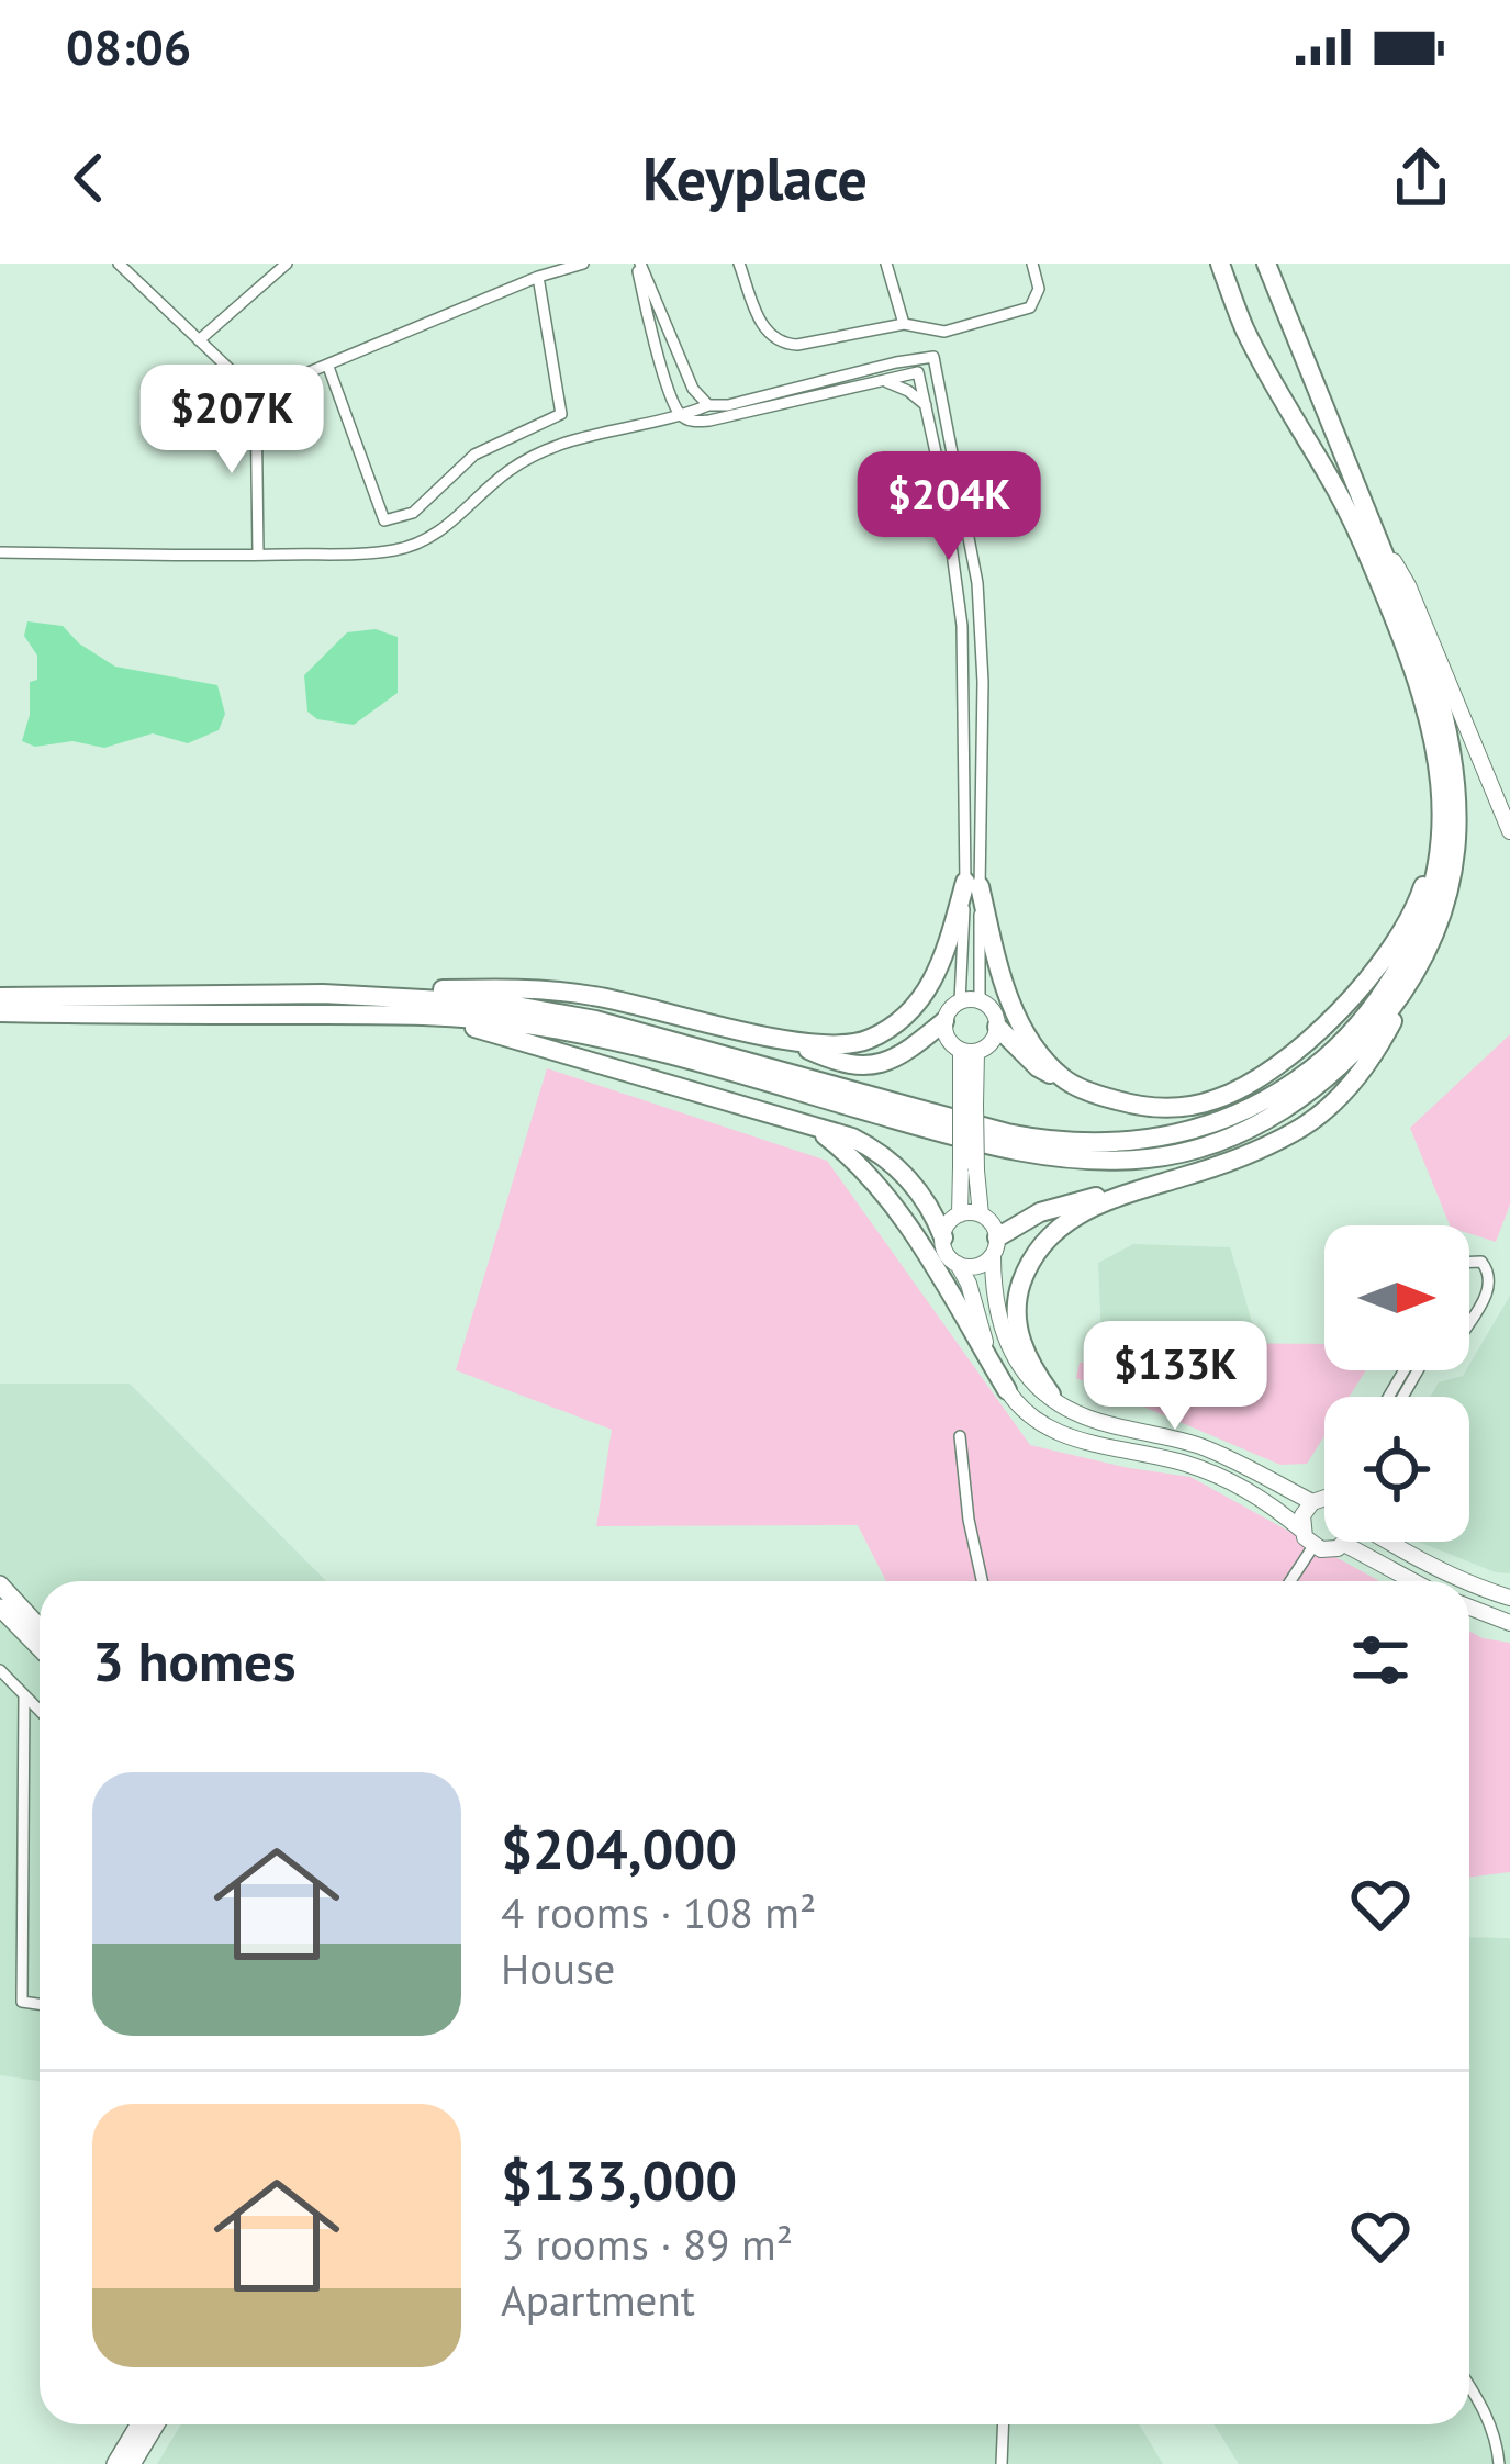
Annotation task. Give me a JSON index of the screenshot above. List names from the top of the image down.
{
  "north": "right",
  "page": {
    "status": "08:06",
    "header": "Keyplace",
    "price": ["$207K", "$204K", "$133K"],
    "heading": "3 homes",
    "list": [
      {
        "name": "$204,000",
        "note": "4 rooms · 108 m² · House"
      },
      {
        "name": "$133,000",
        "note": "3 rooms · 89 m² · Apartment"
      }
    ]
  }
}
